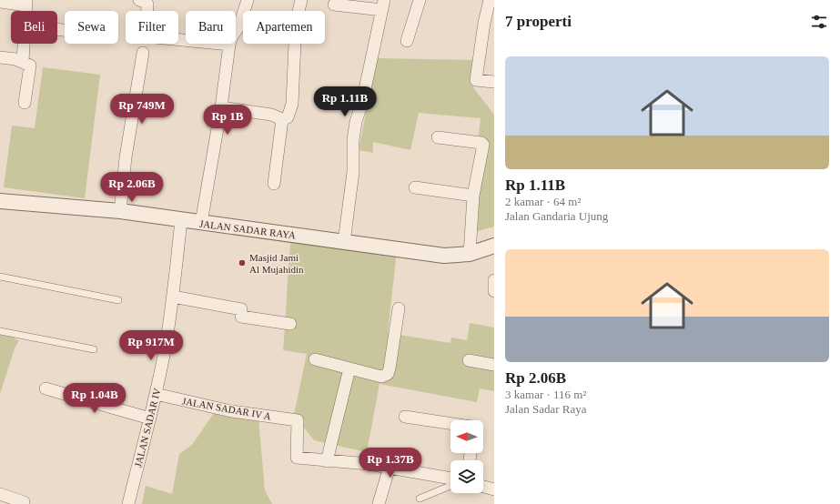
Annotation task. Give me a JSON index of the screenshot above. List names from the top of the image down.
{
  "streets": {
    "street": ["JALAN SADAR RAYA", "JALAN SADAR IV A", "JALAN SADAR IV"]
  },
  "crossings": [
    ["JALAN SADAR RAYA", "JALAN SADAR IV"],
    ["JALAN SADAR IV A", "JALAN SADAR IV"]
  ],
  "places": ["Masjid Jami Al Mujahidin"],
  "north": "left",
  "page": {
    "heading": "7 properti",
    "chip": [
      "Beli",
      "Sewa",
      "Filter",
      "Baru",
      "Apartemen"
    ],
    "list": [
      {
        "name": "Rp 1.11B",
        "note": "2 kamar · 64 m² · Jalan Gandaria Ujung"
      },
      {
        "name": "Rp 2.06B",
        "note": "3 kamar · 116 m² · Jalan Sadar Raya"
      }
    ],
    "price": [
      "Rp 1.11B",
      "Rp 749M",
      "Rp 1B",
      "Rp 2.06B",
      "Rp 917M",
      "Rp 1.04B",
      "Rp 1.37B"
    ]
  }
}
